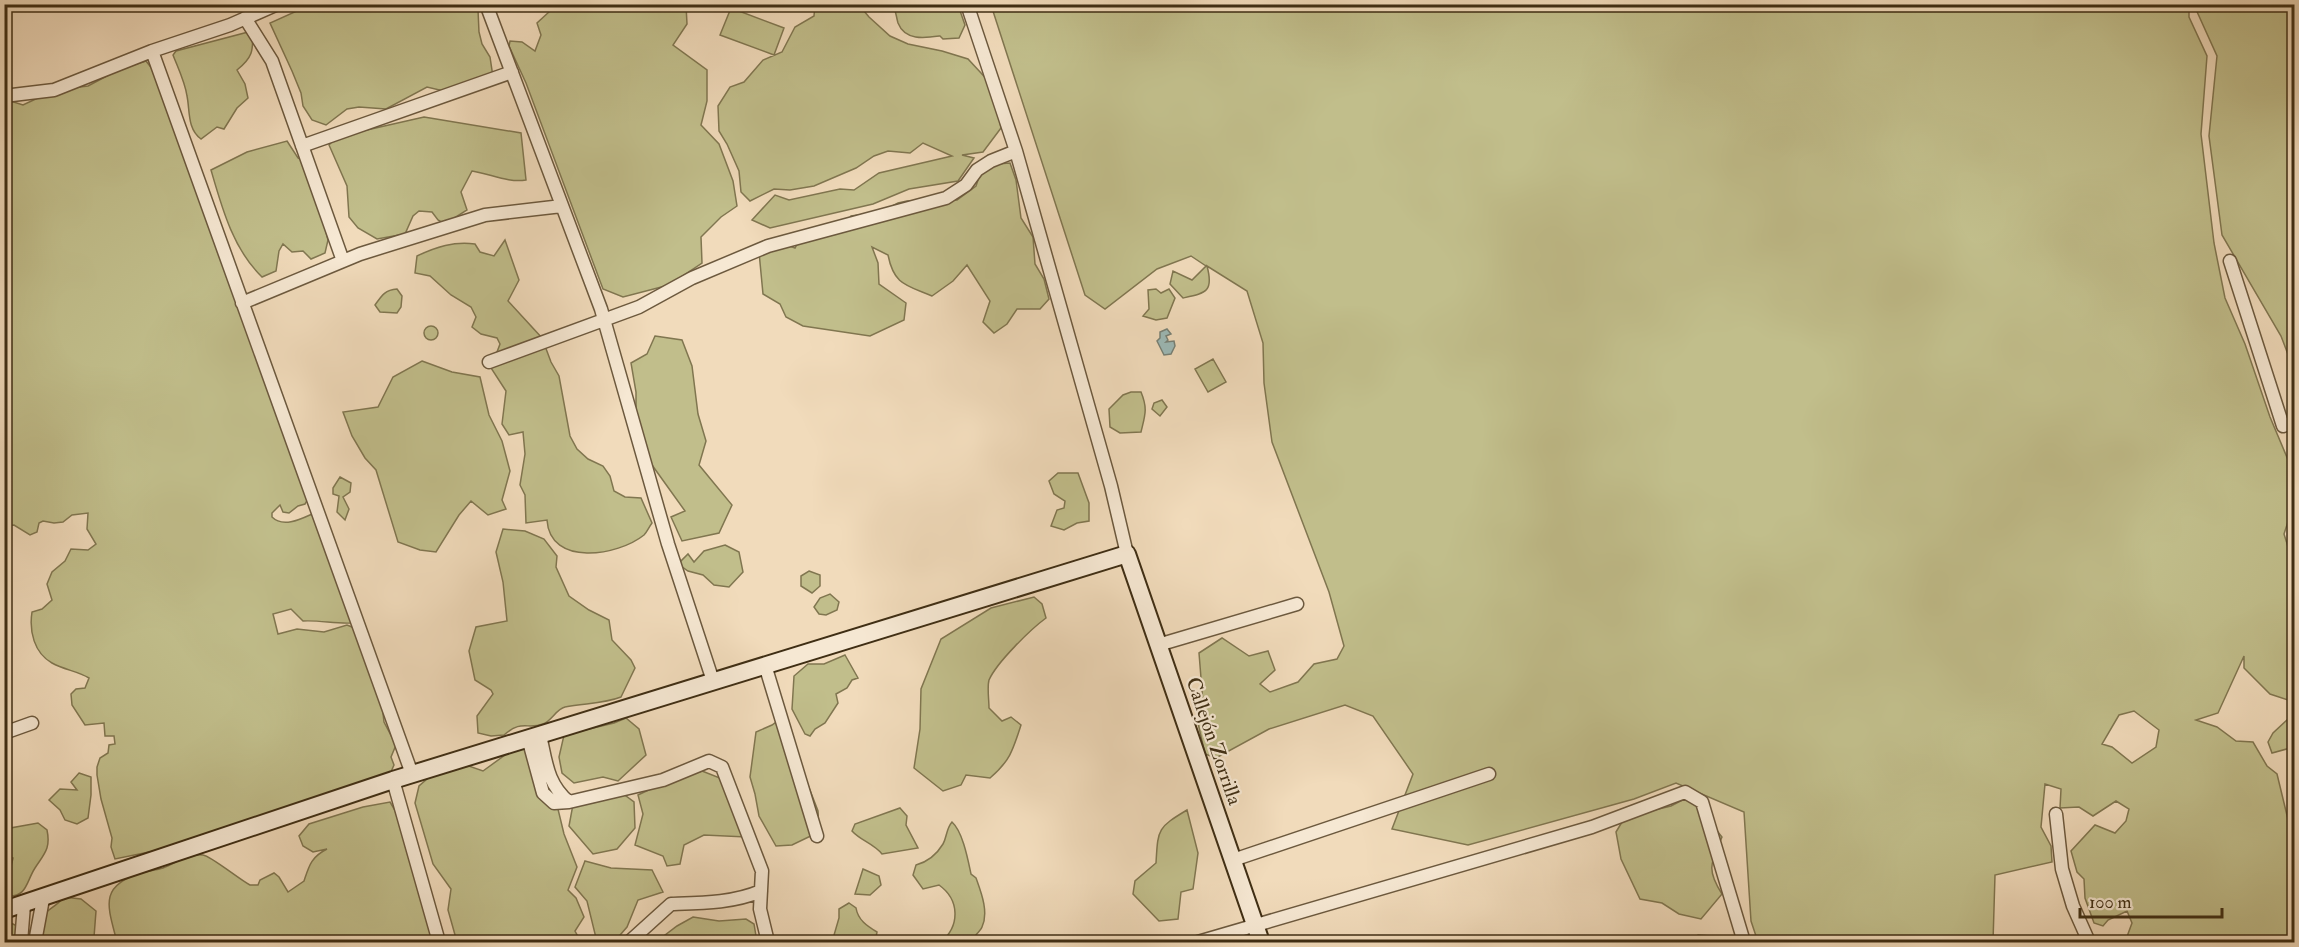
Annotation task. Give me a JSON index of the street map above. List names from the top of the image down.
{
  "streets": {
    "street": ["Callejón Zorrilla"]
  },
  "scale_bar": "100 m"
}
